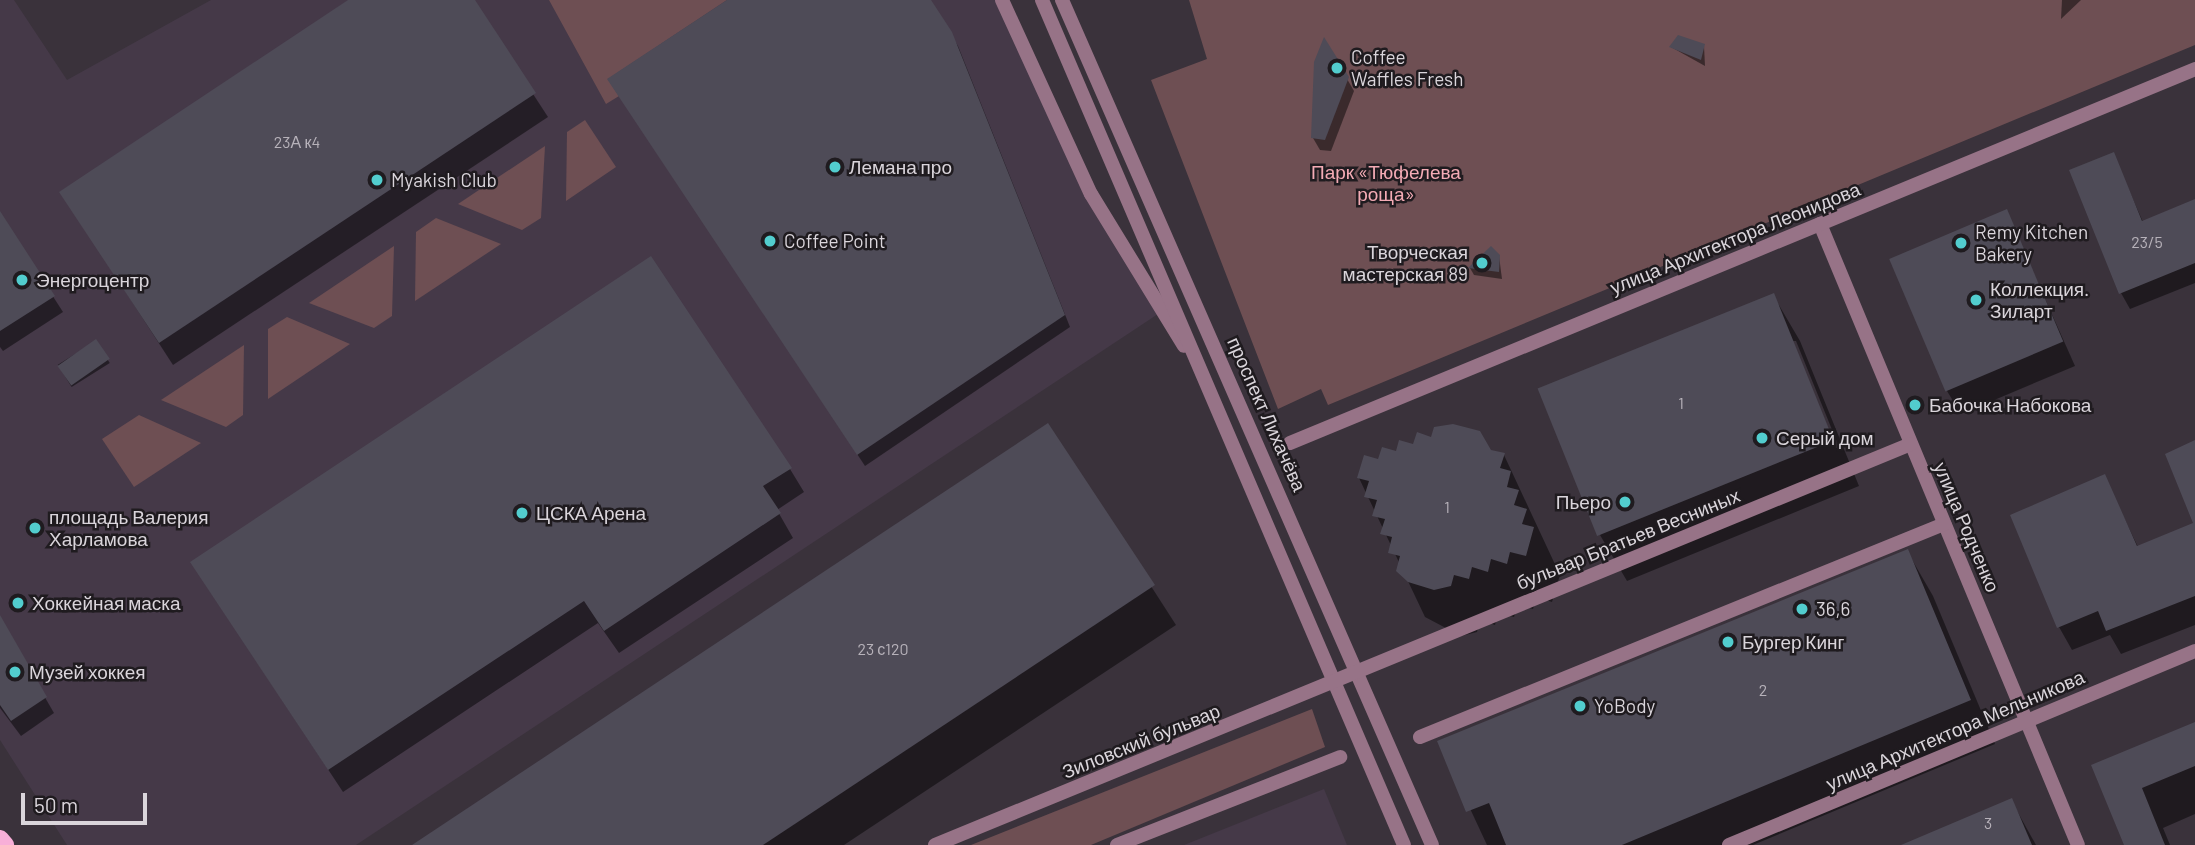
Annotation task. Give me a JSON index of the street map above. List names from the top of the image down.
{
  "streets": {
    "street": [
      "улица Архитектора Леонидова",
      "проспект Лихачёва",
      "улица Родченко",
      "бульвар Братьев Весниных",
      "улица Архитектора Мельникова",
      "Зиловский бульвар"
    ]
  },
  "crossings": [
    ["улица Архитектора Леонидова", "улица Родченко"],
    ["проспект Лихачёва", "бульвар Братьев Весниных"],
    ["проспект Лихачёва", "Зиловский бульвар"],
    ["улица Родченко", "бульвар Братьев Весниных"],
    ["улица Родченко", "улица Архитектора Мельникова"],
    ["бульвар Братьев Весниных", "Зиловский бульвар"]
  ],
  "parks": ["Парк «Тюфелева роща»"],
  "places": [
    "Coffee Waffles Fresh",
    "Лемана про",
    "Myakish Club",
    "Coffee Point",
    "Remy Kitchen Bakery",
    "Творческая мастерская 89",
    "Энергоцентр",
    "Коллекция. Зиларт",
    "Бабочка Набокова",
    "Серый дом",
    "Пьеро",
    "ЦСКА Арена",
    "площадь Валерия Харламова",
    "Хоккейная маска",
    "36,6",
    "Бургер Кинг",
    "Музей хоккея",
    "YoBody"
  ],
  "house_numbers": [
    "23А к4",
    "23/5",
    "1",
    "1",
    "23 с120",
    "2",
    "3"
  ],
  "scale_bar": "50 m"
}
